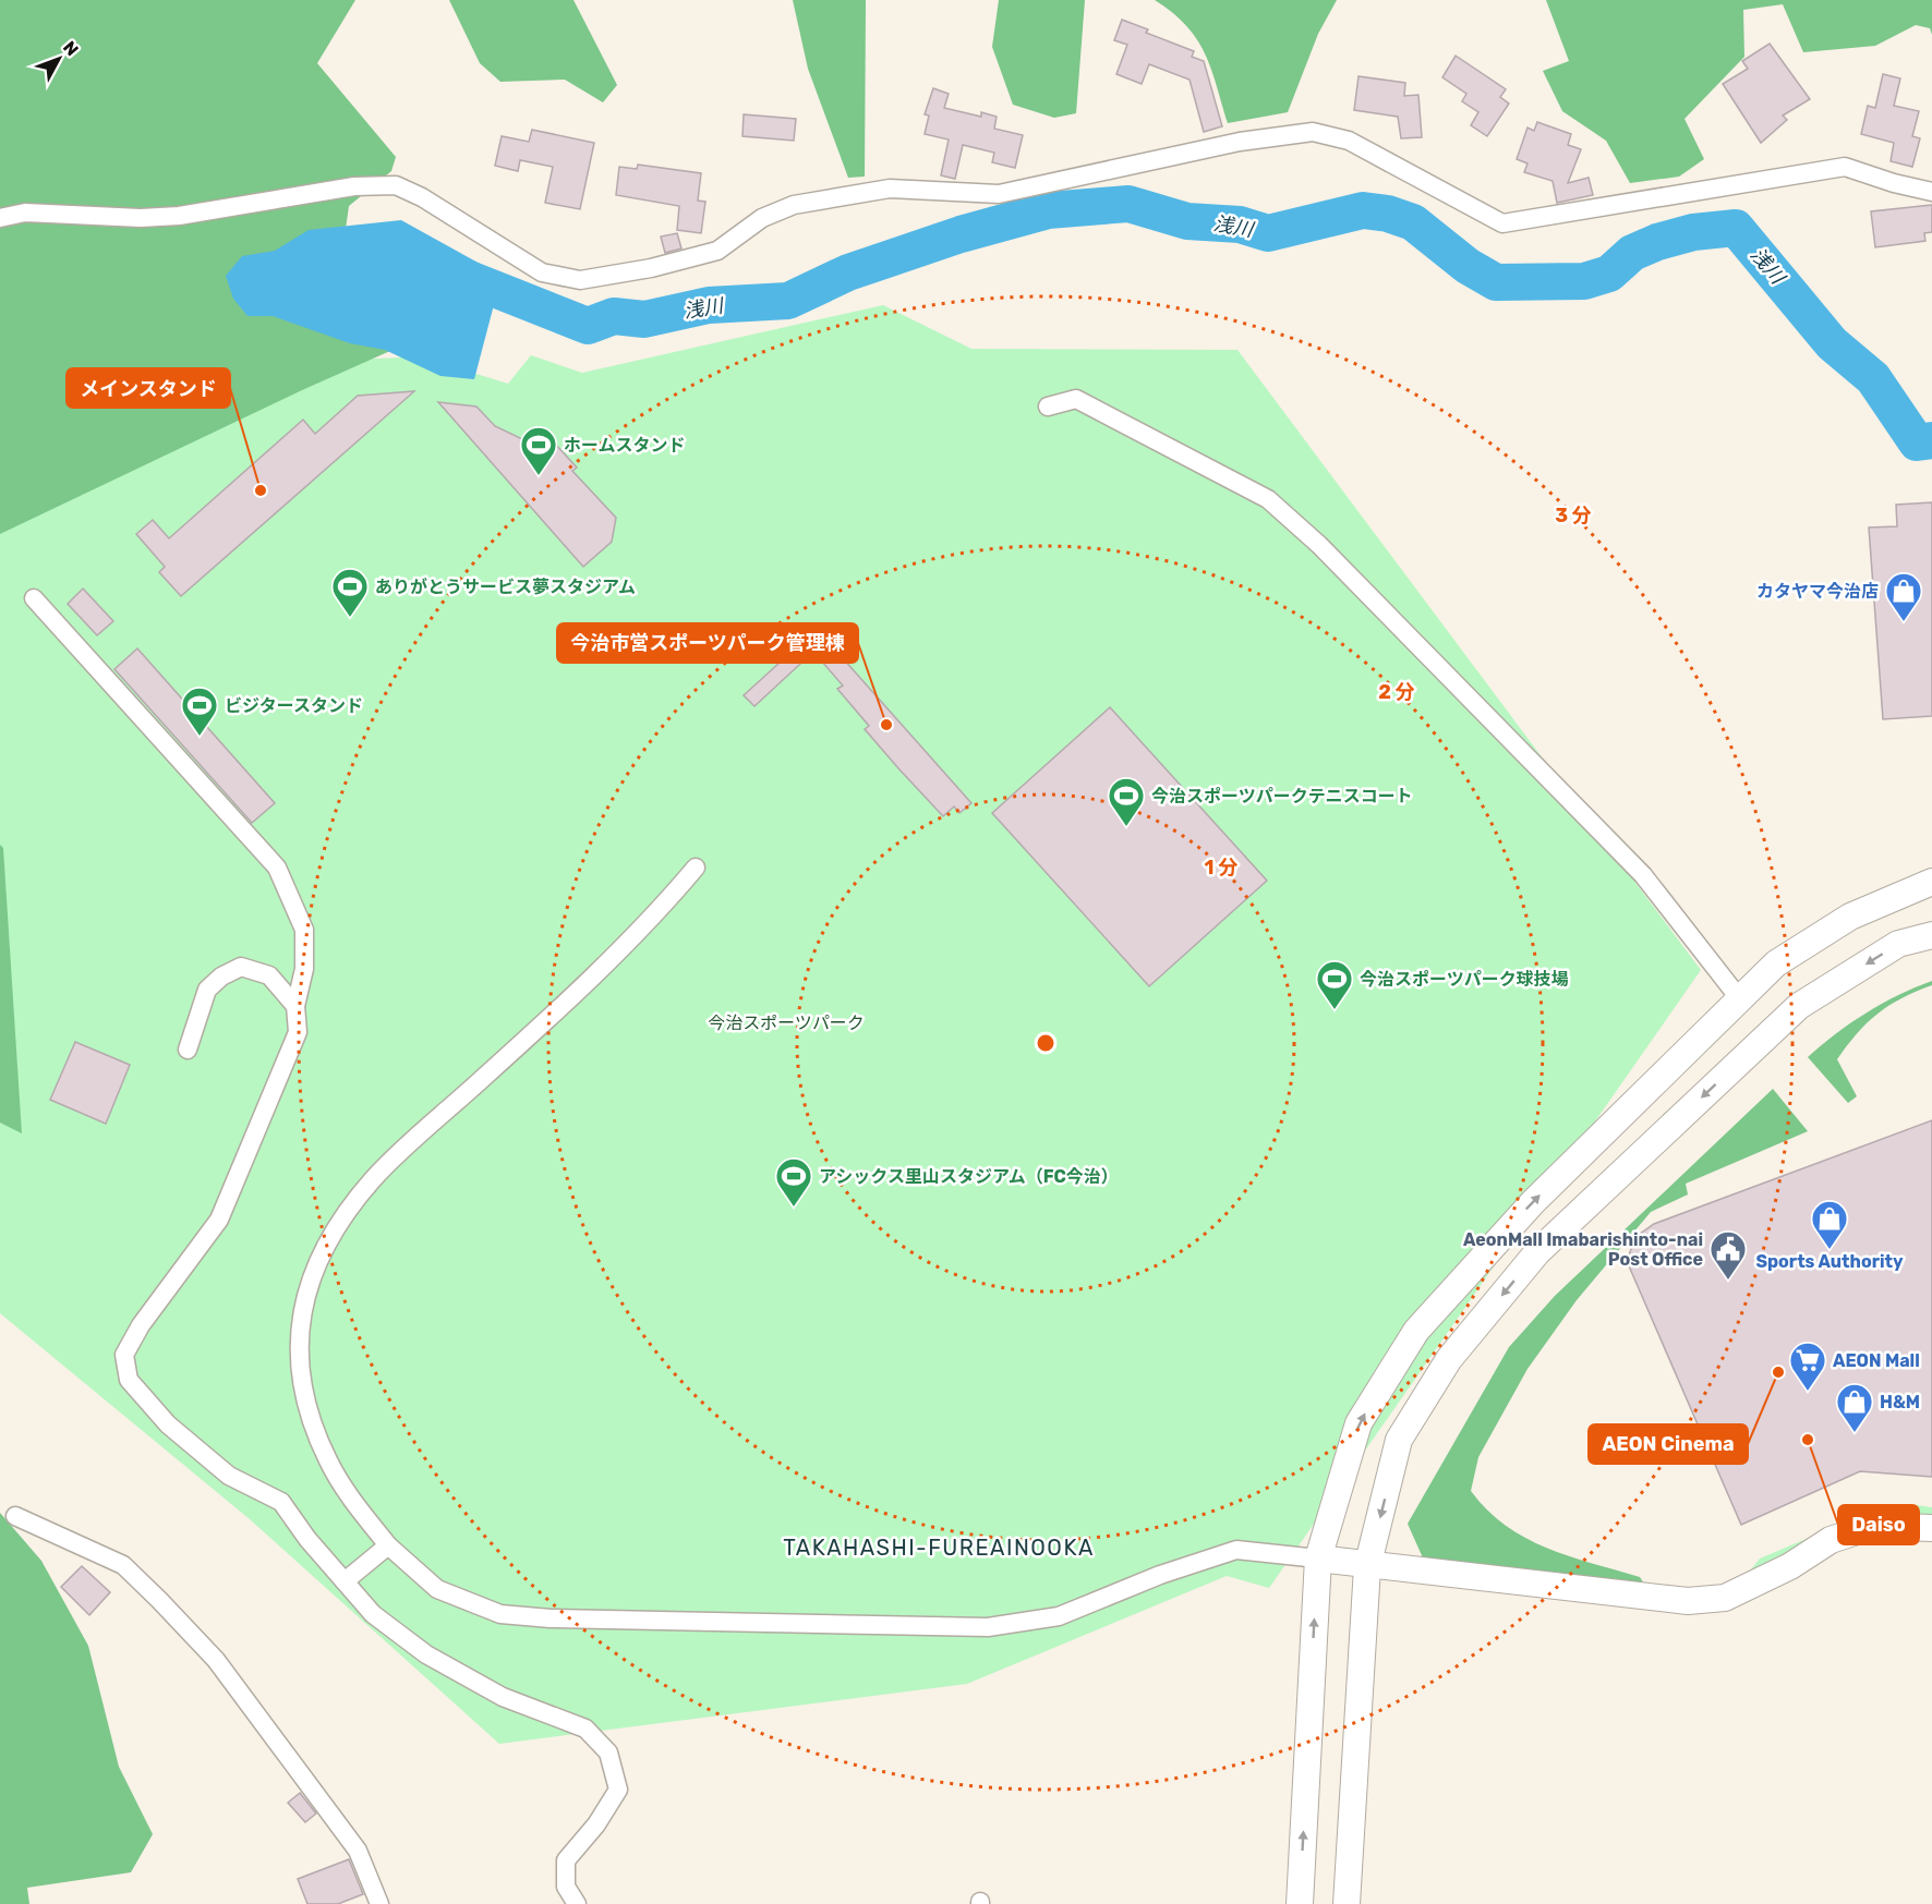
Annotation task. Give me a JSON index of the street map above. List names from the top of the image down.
{
  "districts": ["TAKAHASHI-FUREAINOOKA"],
  "water": ["浅川"],
  "parks": ["今治スポーツパーク"],
  "places": {
    "sports": [
      "ホームスタンド",
      "ありがとうサービス夢スタジアム",
      "ビジタースタンド",
      "今治スポーツパークテニスコート",
      "今治スポーツパーク球技場",
      "アシックス里山スタジアム（FC今治）"
    ],
    "other": [
      "メインスタンド",
      "今治市営スポーツパーク管理棟",
      "AEON Cinema",
      "Daiso"
    ],
    "shop": ["カタヤマ今治店", "Sports Authority", "H&M"],
    "public building": ["AeonMall Imabarishinto-nai Post Office"],
    "supermarket": ["AEON Mall"]
  },
  "north": "top right",
  "rings": ["3 分", "2 分", "1 分"]
}
